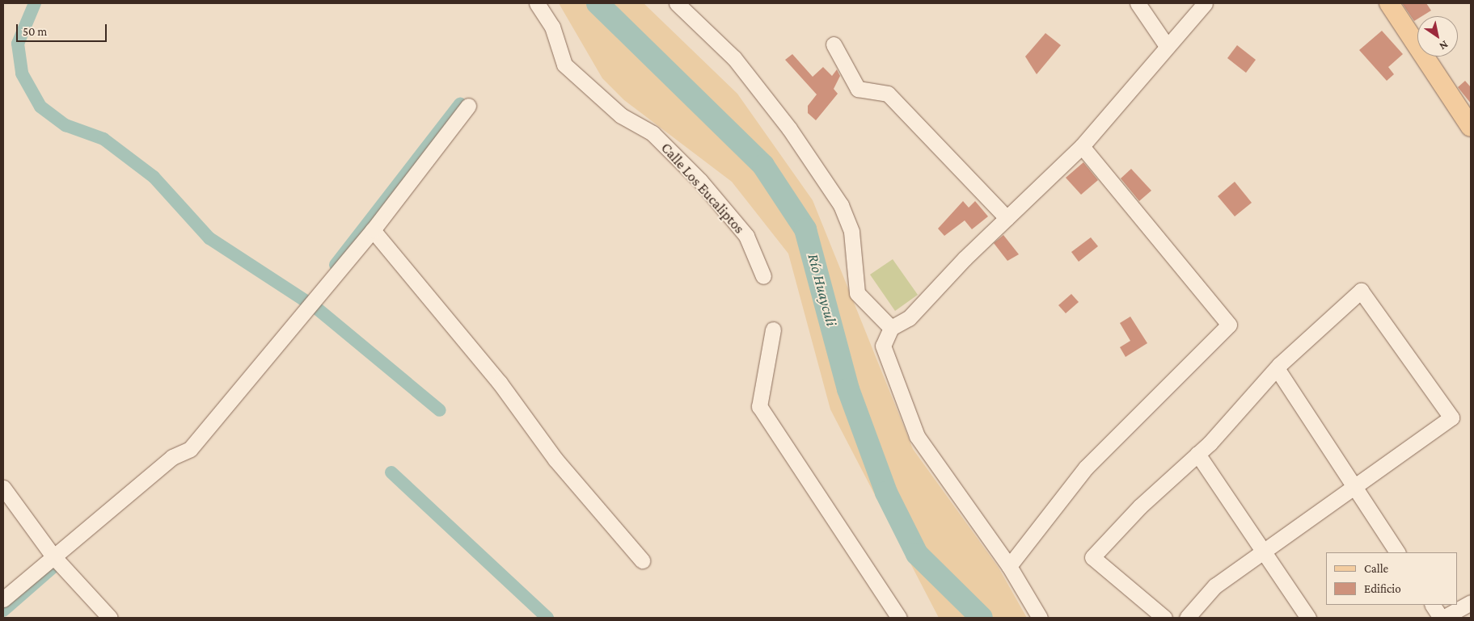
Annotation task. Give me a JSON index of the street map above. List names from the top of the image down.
{
  "streets": {
    "street": ["Calle Los Eucaliptos"]
  },
  "water": ["Río Huayculi"],
  "legend": ["Calle", "Edificio"],
  "scale_bar": "50 m",
  "north": "bottom right"
}
